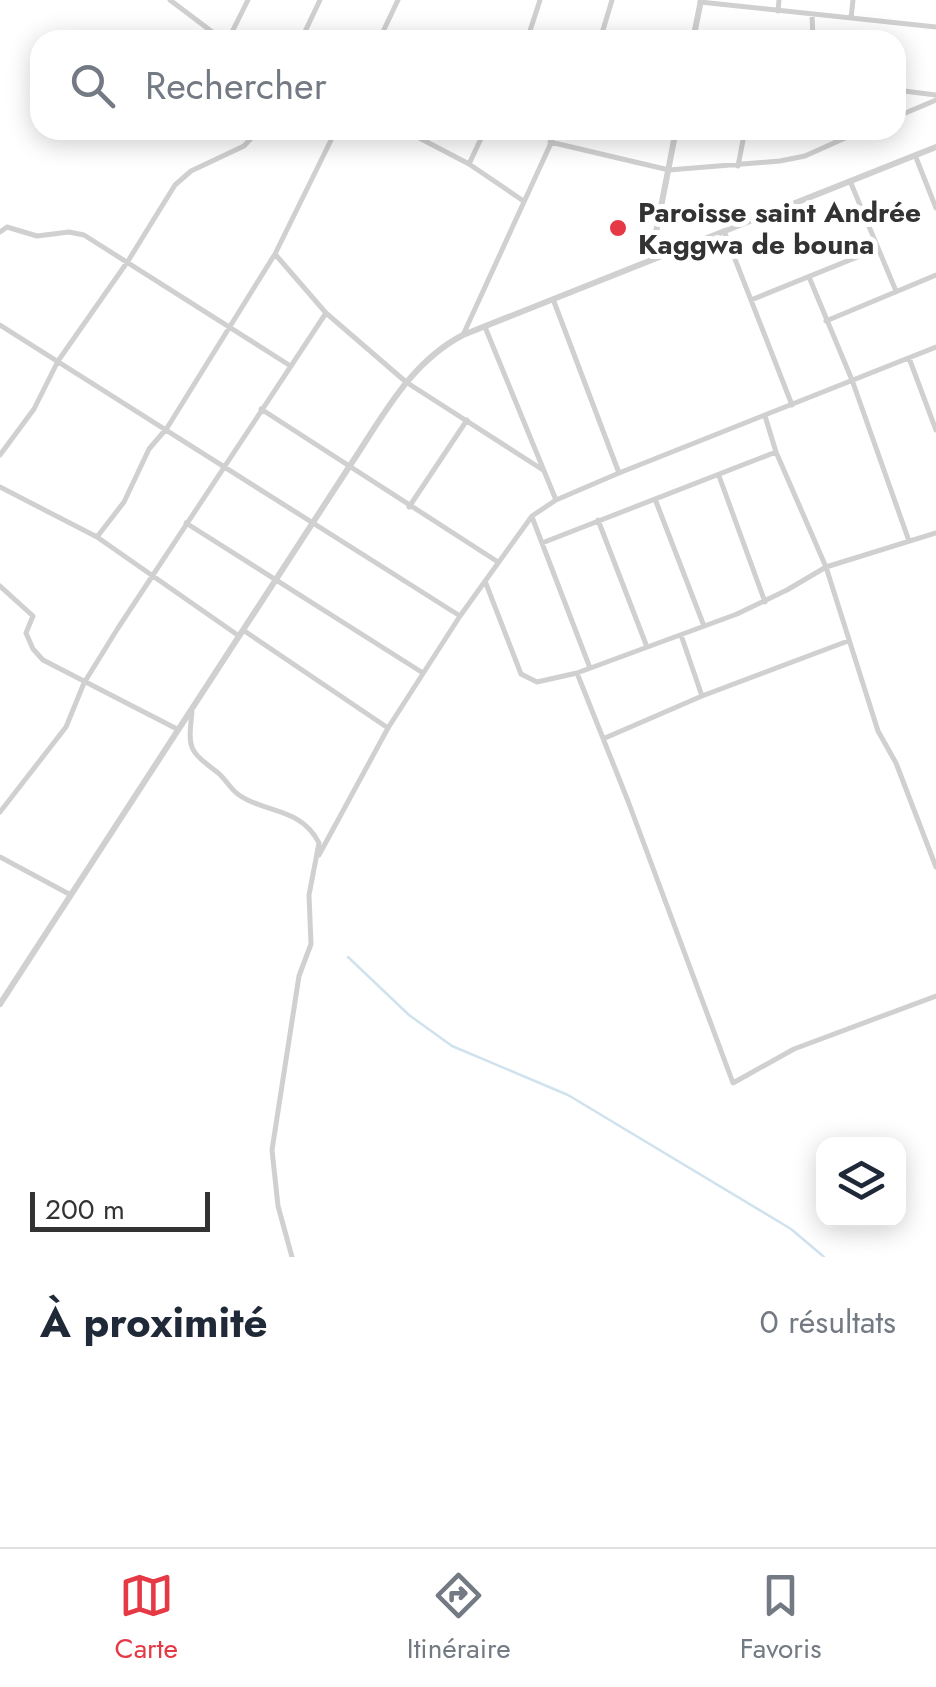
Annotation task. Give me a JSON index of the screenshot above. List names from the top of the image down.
{
  "places": ["Paroisse saint Andrée Kaggwa de bouna"],
  "scale_bar": "200 m",
  "page": {
    "search": "Rechercher",
    "scale": "200 m",
    "heading": ["À proximité", "0 résultats"],
    "nav": ["Carte", "Itinéraire", "Favoris"]
  }
}
